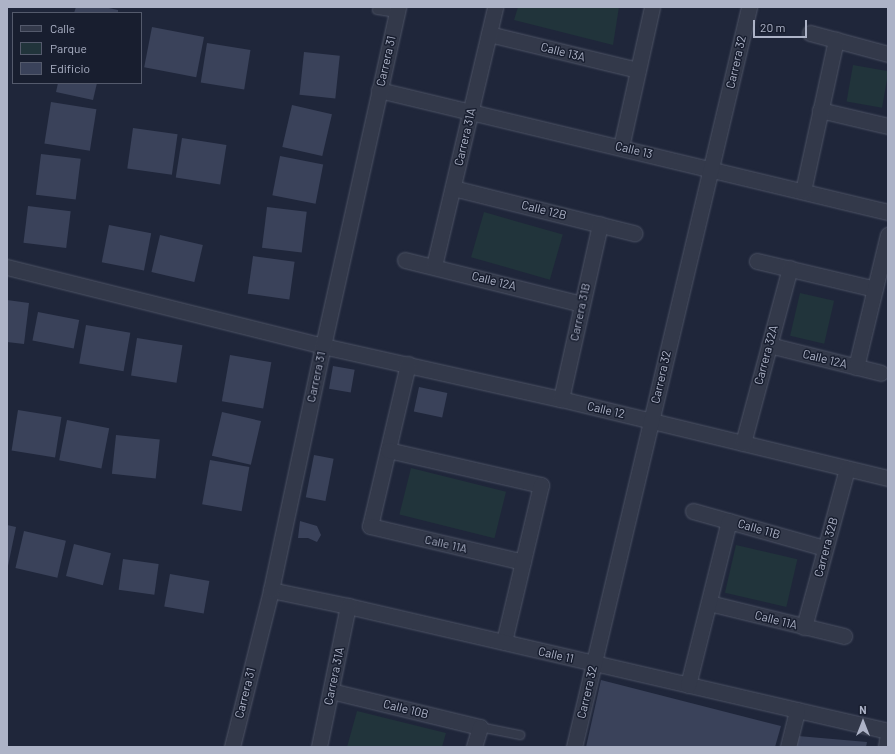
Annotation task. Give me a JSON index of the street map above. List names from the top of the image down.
{
  "streets": {
    "street": [
      "Calle 13A",
      "Carrera 31",
      "Carrera 32",
      "Carrera 31A",
      "Calle 13",
      "Calle 12B",
      "Calle 12A",
      "Carrera 31B",
      "Carrera 32A",
      "Calle 12",
      "Calle 11B",
      "Calle 11A",
      "Carrera 32B",
      "Calle 11",
      "Calle 10B"
    ]
  },
  "crossings": [
    ["Calle 13A", "Carrera 31A"],
    ["Carrera 31", "Calle 13"],
    ["Carrera 31", "Calle 12"],
    ["Carrera 31", "Calle 11"],
    ["Carrera 32", "Calle 13"],
    ["Carrera 32", "Calle 12"],
    ["Carrera 32", "Calle 11"],
    ["Carrera 31A", "Calle 13"],
    ["Carrera 31A", "Calle 12B"],
    ["Carrera 31A", "Calle 12A"],
    ["Carrera 31A", "Calle 11"],
    ["Carrera 31A", "Calle 10B"],
    ["Calle 12B", "Carrera 31B"],
    ["Calle 12A", "Carrera 31B"],
    ["Calle 12A", "Carrera 32A"],
    ["Carrera 31B", "Calle 12"],
    ["Carrera 32A", "Calle 12"],
    ["Calle 12", "Carrera 32B"],
    ["Calle 11B", "Carrera 32B"],
    ["Calle 11A", "Carrera 32B"]
  ],
  "legend": ["Calle", "Parque", "Edificio"],
  "scale_bar": "20 m",
  "north": "top"
}
